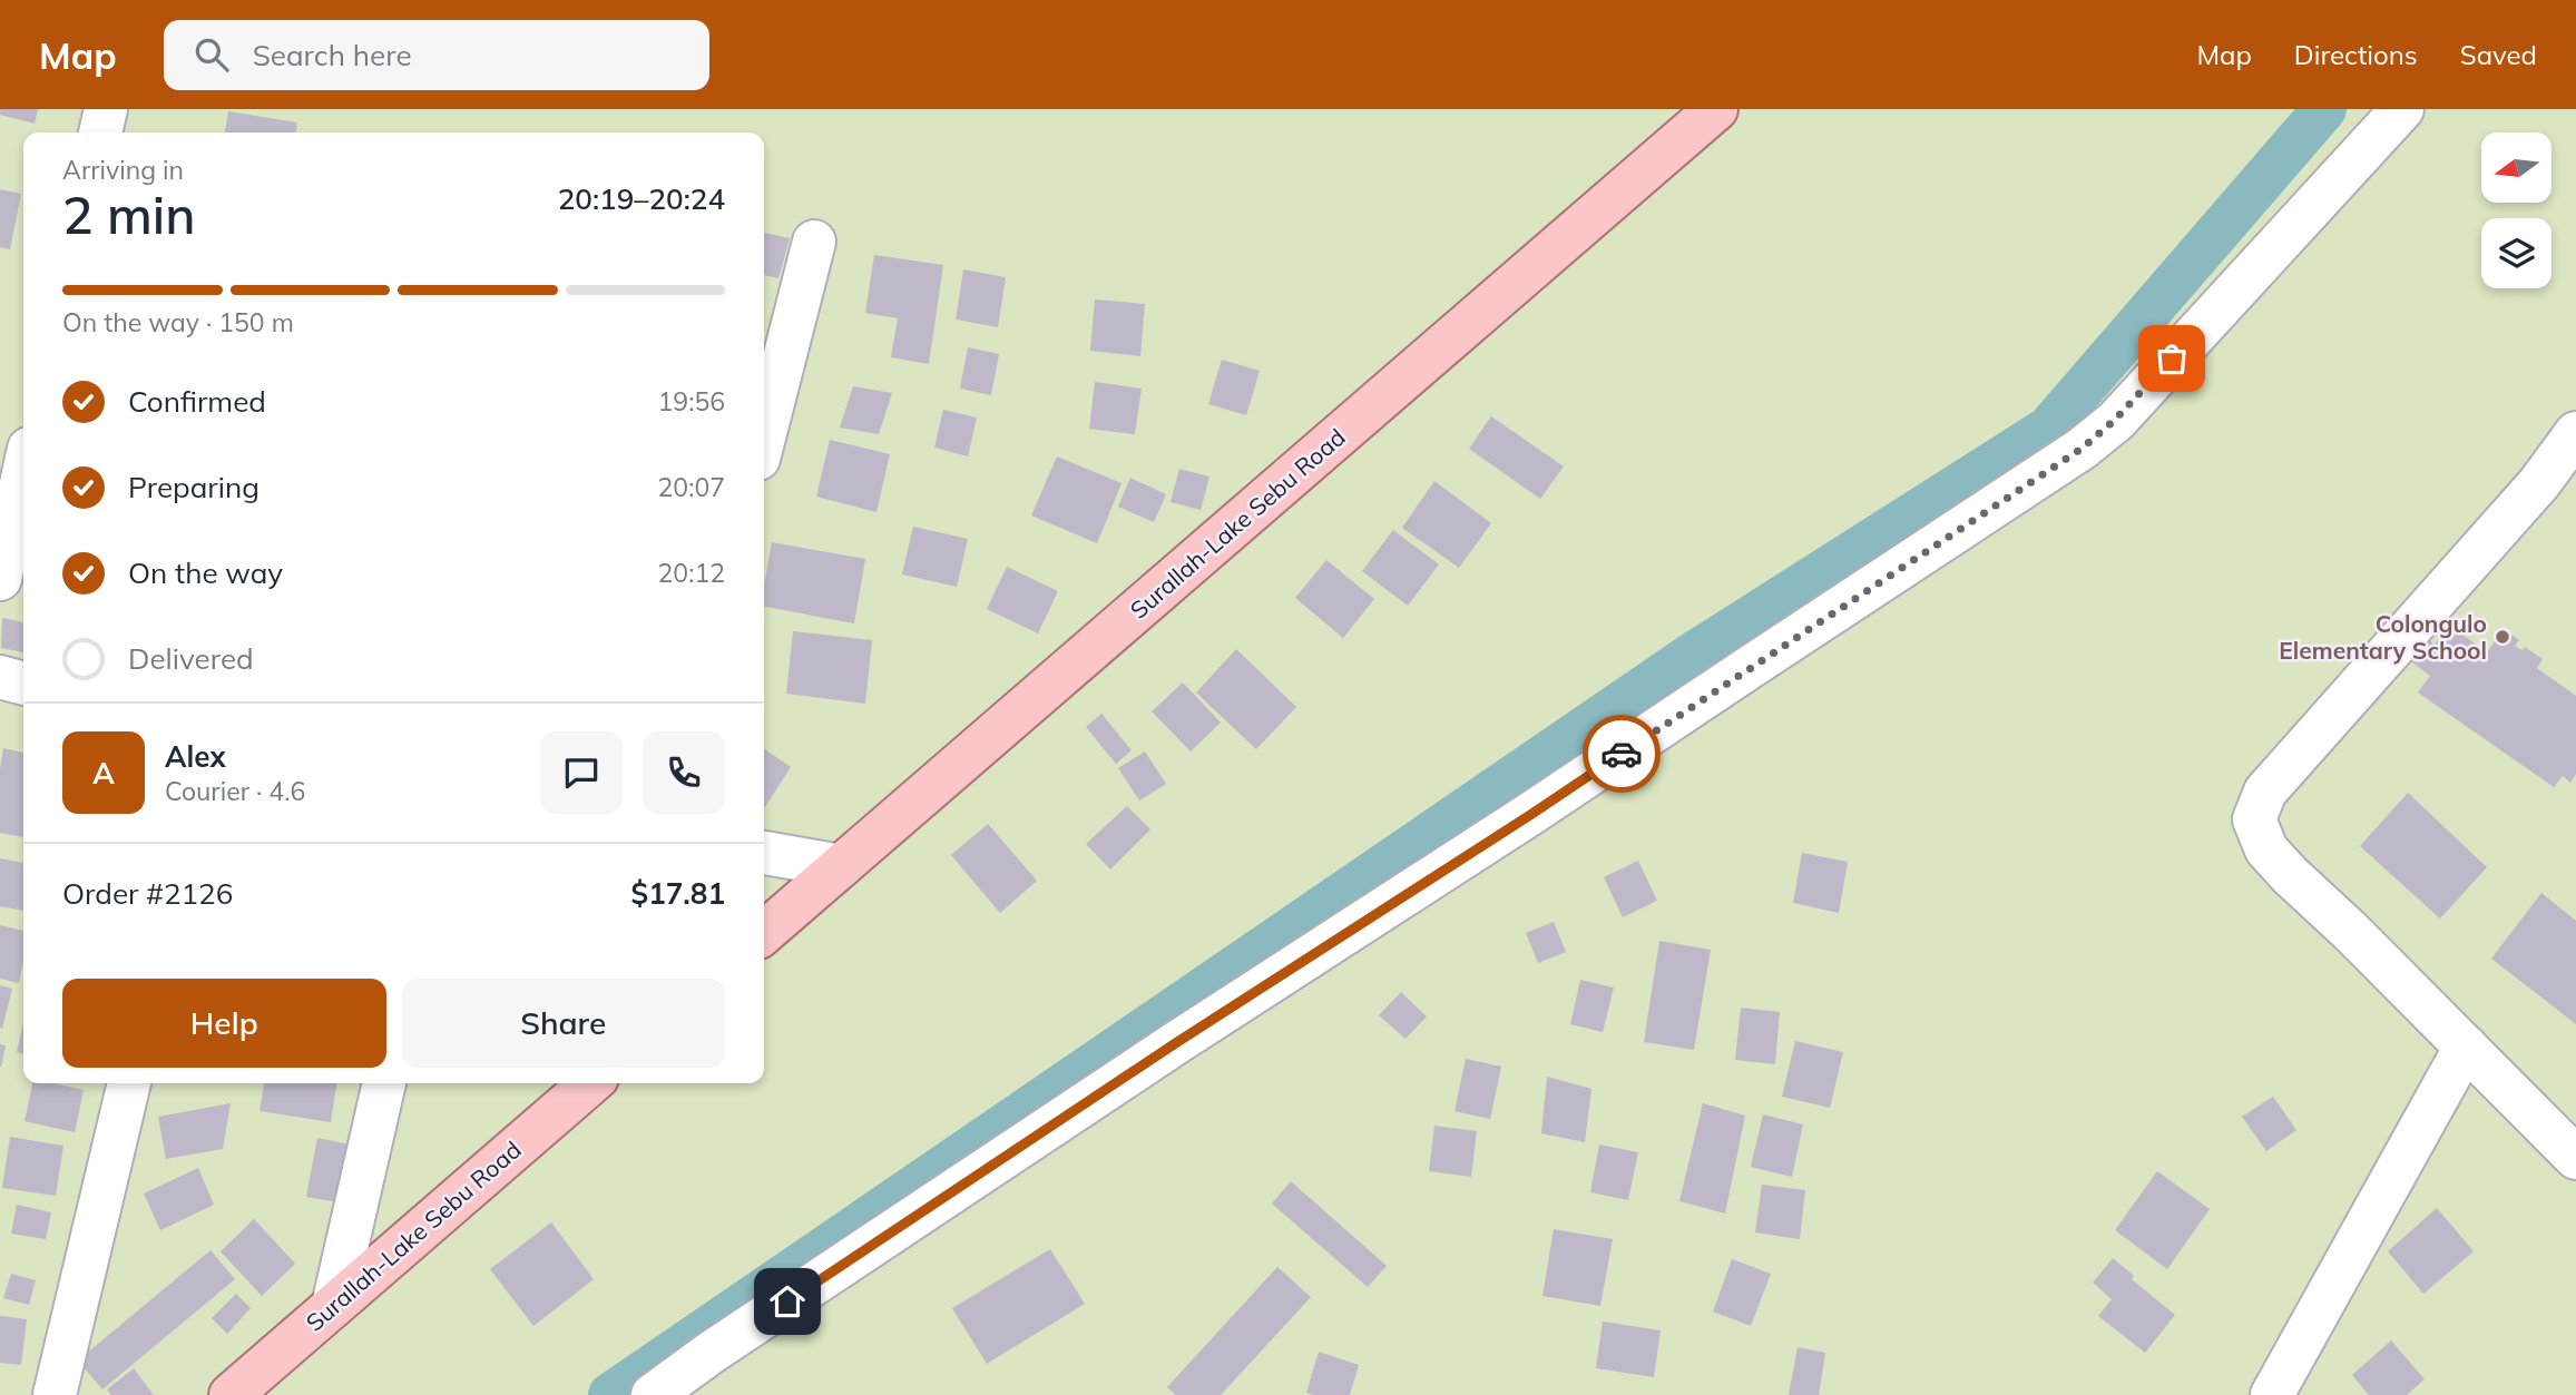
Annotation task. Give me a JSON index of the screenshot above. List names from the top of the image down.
{
  "streets": {
    "main road": ["Surallah-Lake Sebu Road"]
  },
  "places": ["Colongulo Elementary School"],
  "north": "left",
  "page": {
    "header": "Map",
    "search": "Search here",
    "nav": ["Map", "Directions", "Saved"],
    "heading": ["2 min", "Arriving in", "20:19–20:24"],
    "panel": [
      "Alex",
      "Courier · 4.6",
      "Order #2126",
      "$17.81"
    ],
    "bar": "On the way · 150 m",
    "list": [
      ["Confirmed", "19:56"],
      ["Preparing", "20:07"],
      ["On the way", "20:12"],
      "Delivered"
    ],
    "round": "A",
    "buttons": ["Help", "Share"]
  }
}
